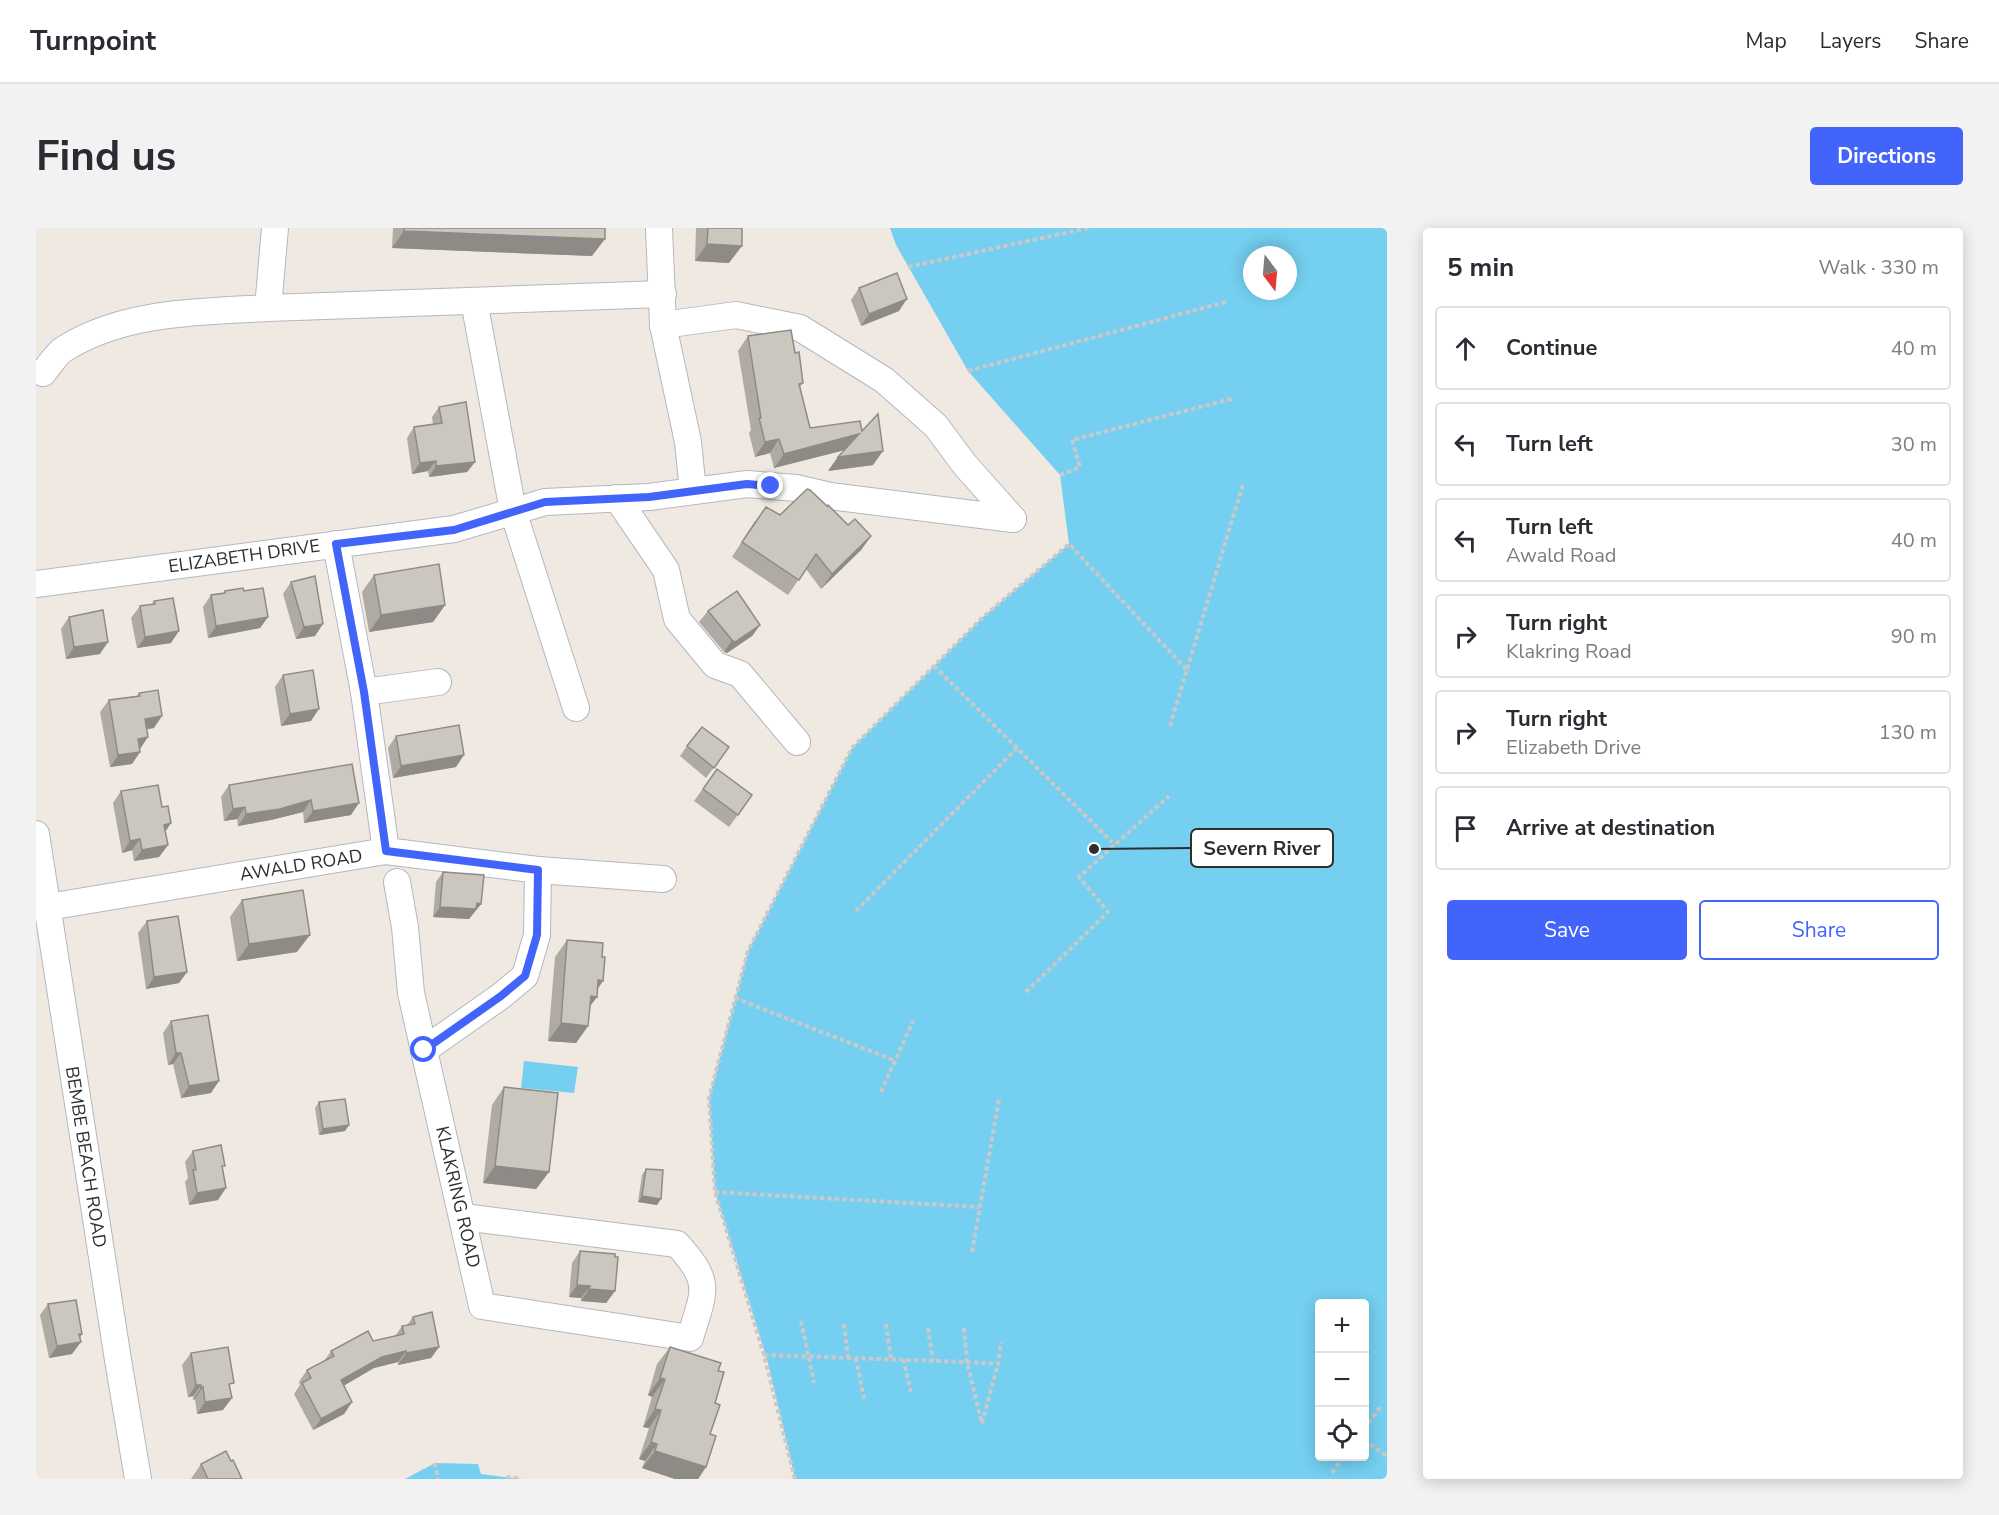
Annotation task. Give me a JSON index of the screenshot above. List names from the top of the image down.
{
  "streets": {
    "street": [
      "ELIZABETH DRIVE",
      "AWALD ROAD",
      "BEMBE BEACH ROAD",
      "KLAKRING ROAD"
    ]
  },
  "crossings": [
    ["AWALD ROAD", "BEMBE BEACH ROAD"]
  ],
  "places": ["Severn River"],
  "north": "bottom",
  "page": {
    "header": "Turnpoint",
    "nav": ["Map", "Layers", "Share"],
    "buttons": [
      "Directions",
      ["Save", "Share"]
    ],
    "title": "Find us",
    "heading": ["5 min", "Walk · 330 m"],
    "list": [
      ["Continue", "40 m"],
      ["Turn left", "30 m"],
      ["Turn left", "Awald Road", "40 m"],
      ["Turn right", "Klakring Road", "90 m"],
      ["Turn right", "Elizabeth Drive", "130 m"],
      "Arrive at destination"
    ],
    "map_buttons": ["+", "−"]
  }
}
